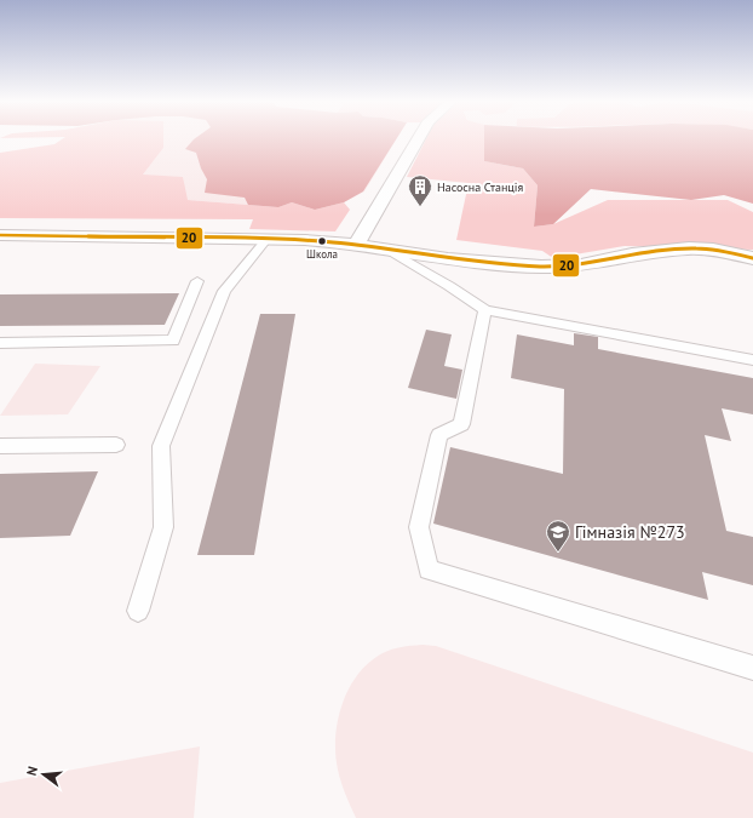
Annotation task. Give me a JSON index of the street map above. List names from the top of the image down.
{
  "places": {
    "building": ["Насосна Станція"],
    "other": ["Школа"],
    "school or university": ["Гімназія №273"]
  },
  "lines": ["transit line 20"],
  "north": "left"
}
